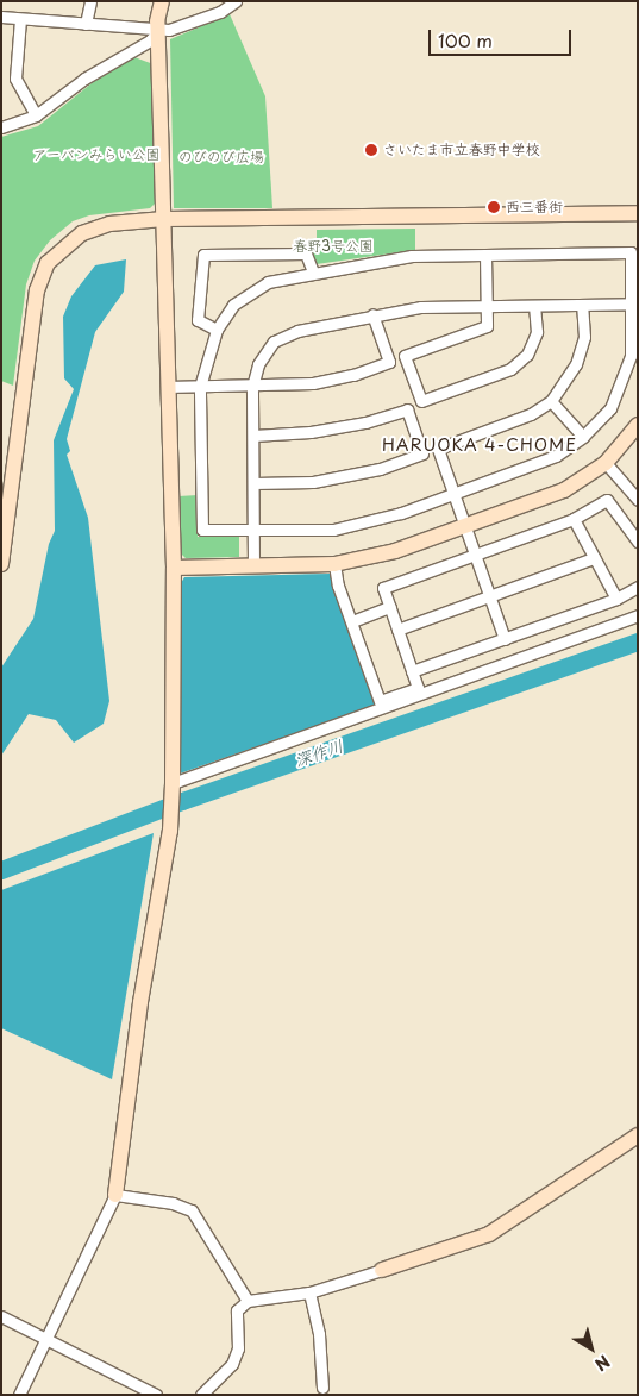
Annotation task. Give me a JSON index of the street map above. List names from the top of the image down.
{
  "districts": ["HARUOKA 4-CHOME"],
  "water": ["深作川"],
  "parks": ["アーバンみらい公園", "のびのび広場", "春野3号公園"],
  "places": ["さいたま市立春野中学校", "西三番街"],
  "scale_bar": "100 m",
  "north": "bottom right"
}
